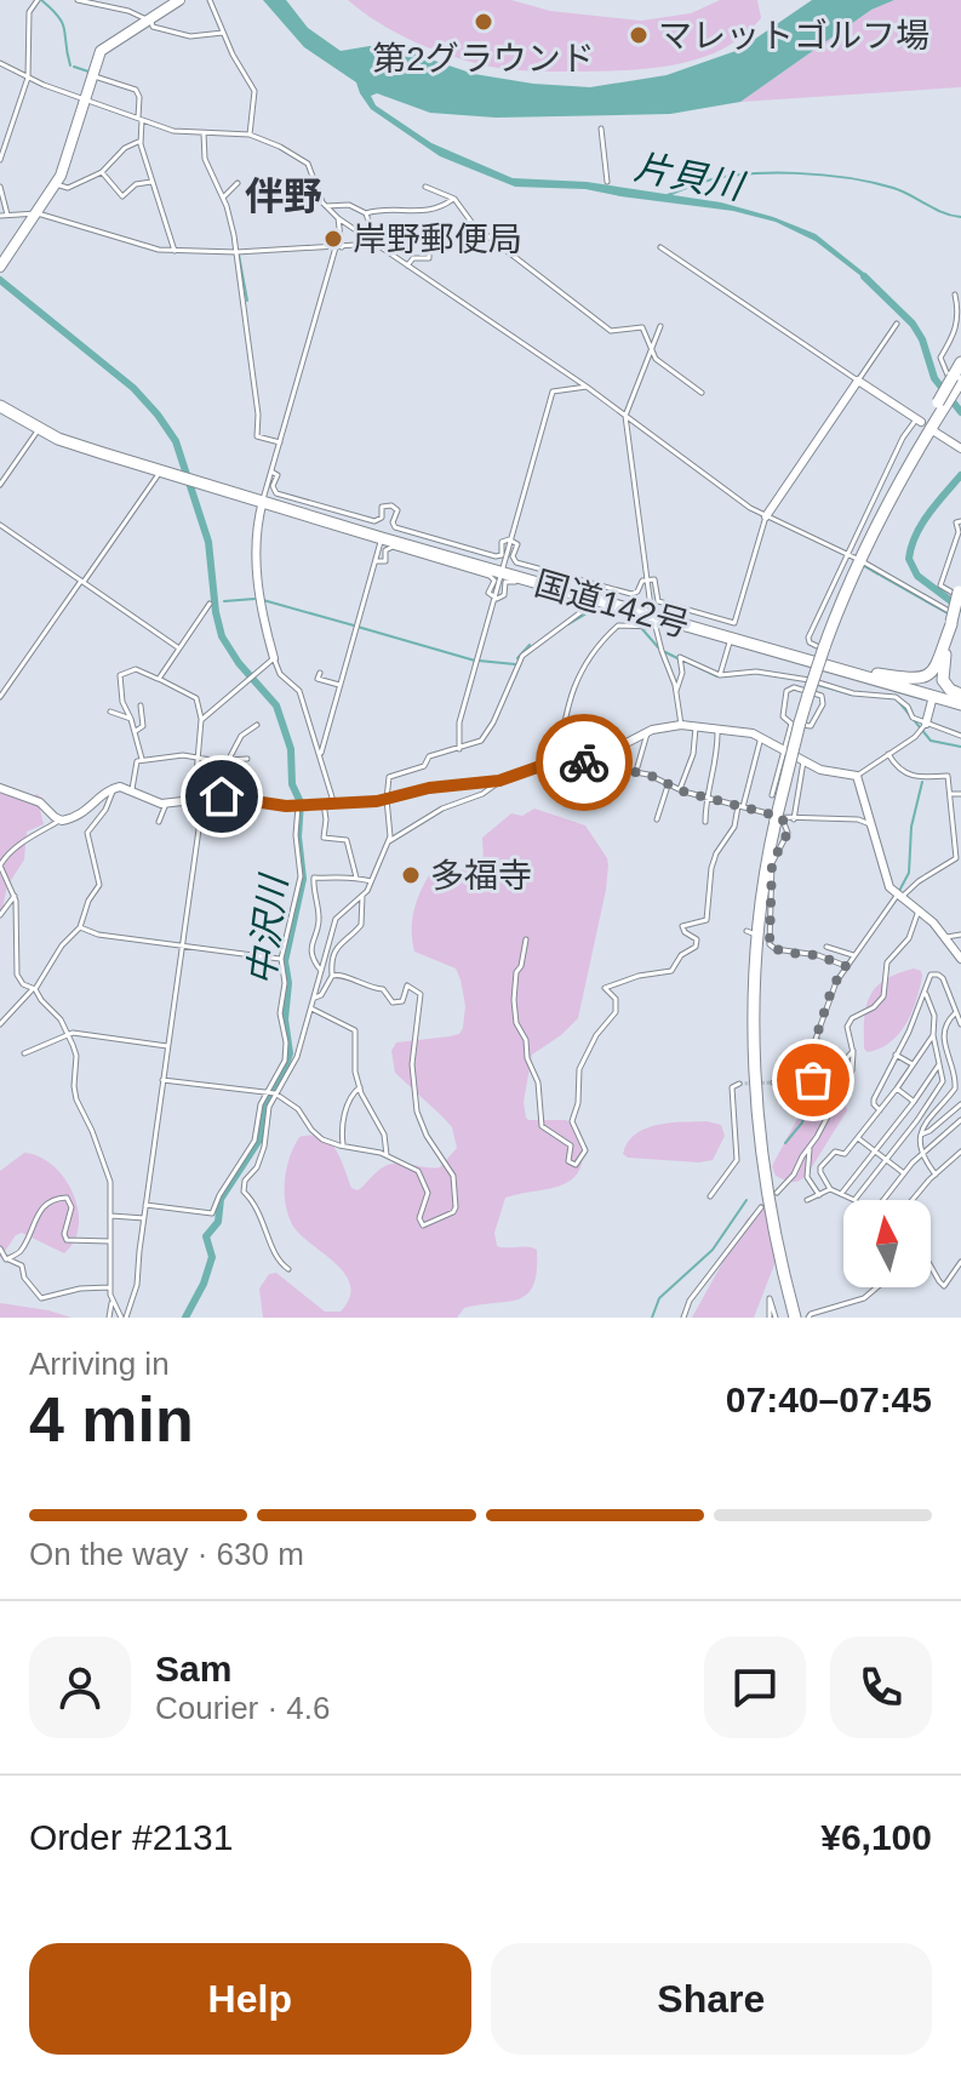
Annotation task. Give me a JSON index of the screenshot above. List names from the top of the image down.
{
  "streets": {
    "highway": ["国道142号"]
  },
  "districts": ["伴野"],
  "water": ["片貝川", "中沢川"],
  "places": [
    "第2グラウンド",
    "マレットゴルフ場",
    "岸野郵便局",
    "多福寺"
  ],
  "north": "top",
  "page": {
    "heading": ["4 min", "Arriving in", "07:40–07:45"],
    "panel": [
      "Sam",
      "Courier · 4.6",
      "Order #2131",
      "¥6,100"
    ],
    "bar": "On the way · 630 m",
    "buttons": ["Help", "Share"]
  }
}
